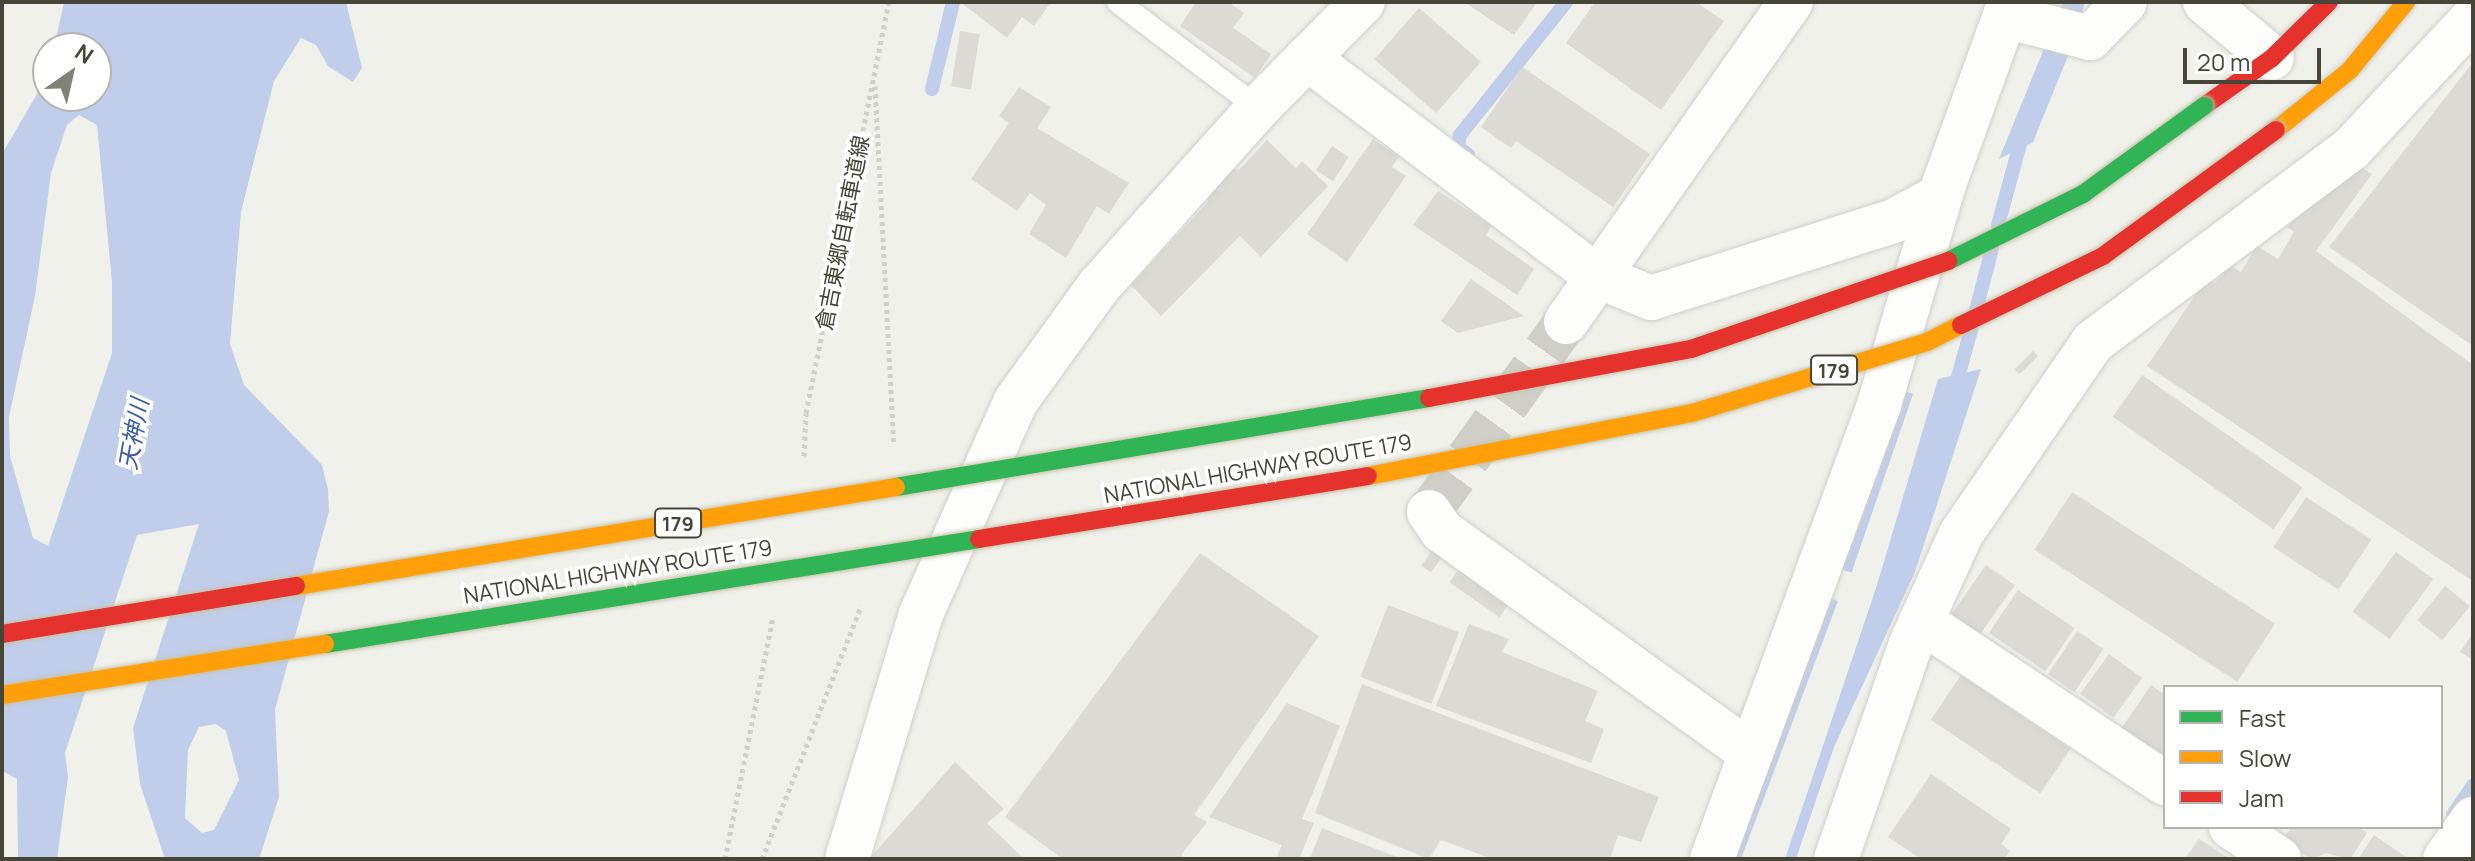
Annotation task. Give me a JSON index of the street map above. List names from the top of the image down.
{
  "streets": {
    "highway": ["179", "NATIONAL HIGHWAY ROUTE 179"],
    "path": ["倉吉東郷自転車道線"]
  },
  "water": ["天神川"],
  "legend": ["Fast", "Slow", "Jam"],
  "scale_bar": "20 m",
  "north": "top right"
}
